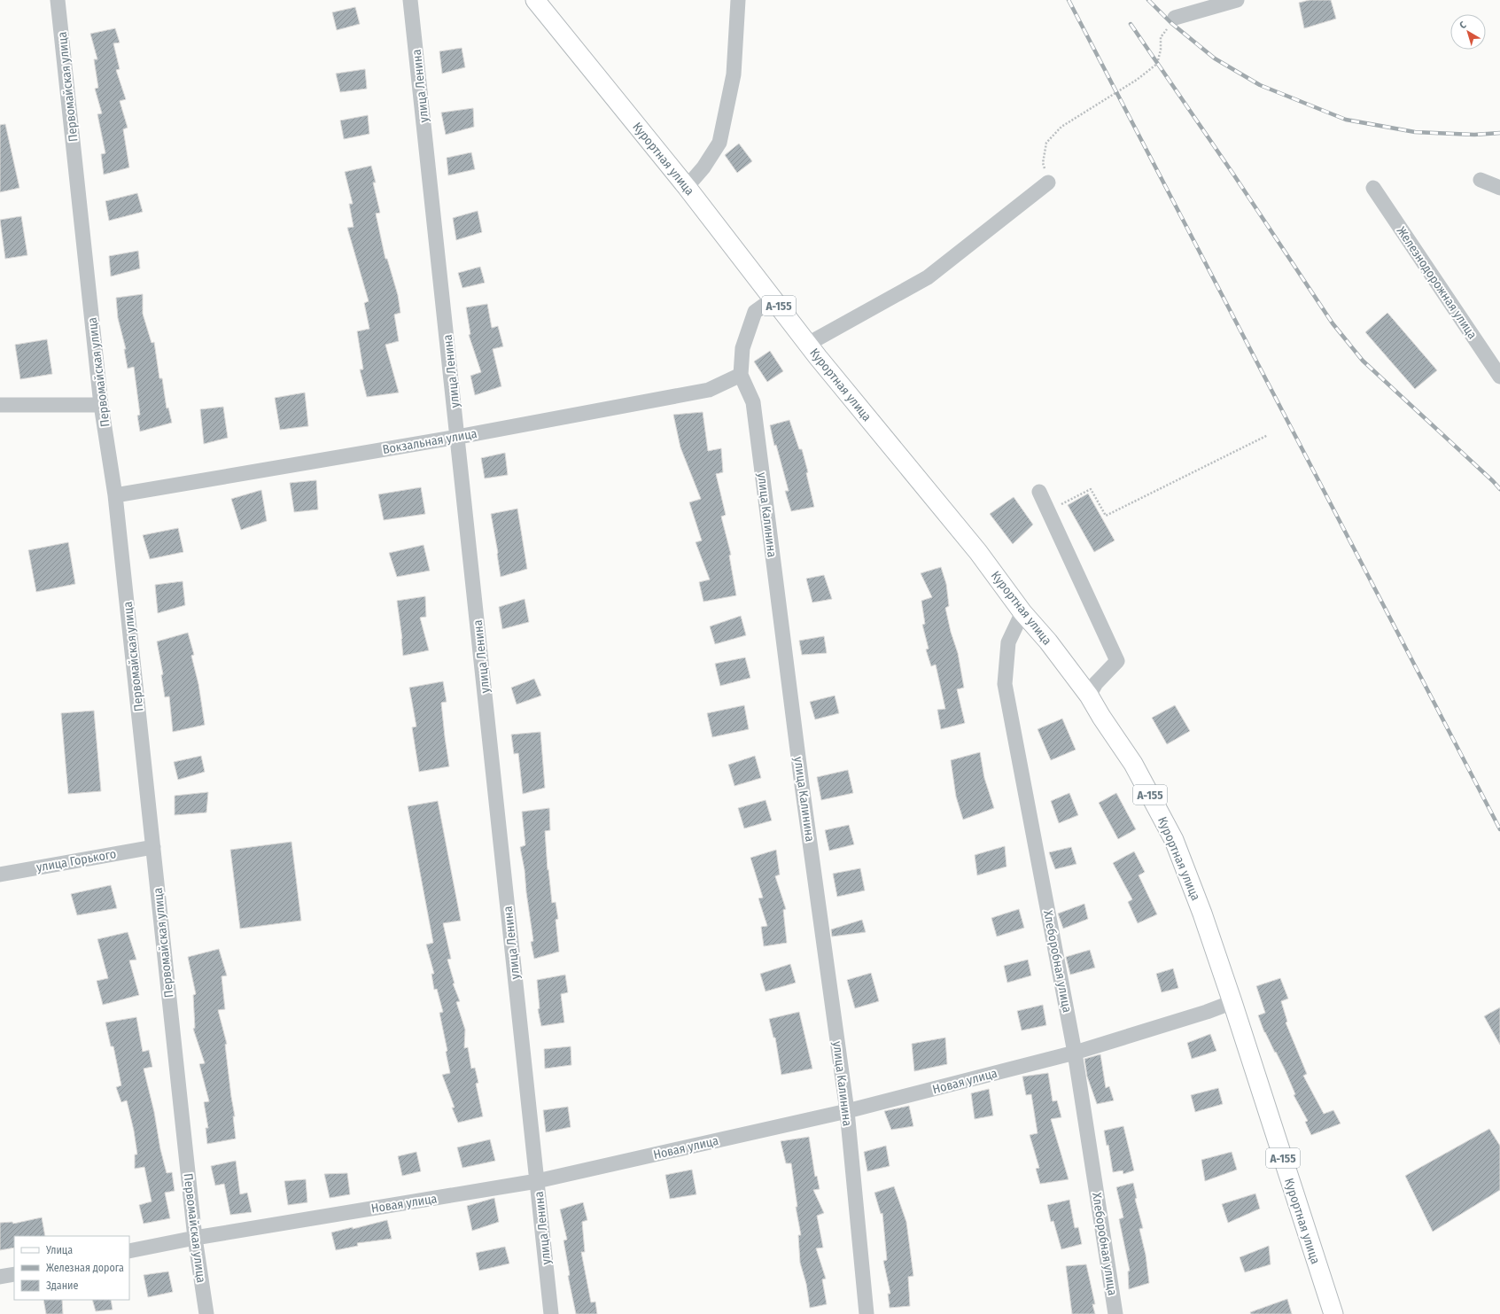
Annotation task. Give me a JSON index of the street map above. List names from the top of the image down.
{
  "streets": {
    "main road": ["Курортная улица", "А-155"],
    "street": [
      "улица Ленина",
      "Первомайская улица",
      "Железнодорожная улица",
      "Вокзальная улица",
      "улица Калинина",
      "улица Горького",
      "Хлеборобная улица",
      "Новая улица"
    ]
  },
  "crossings": [
    ["улица Ленина", "Вокзальная улица"],
    ["улица Ленина", "Новая улица"],
    ["Первомайская улица", "Вокзальная улица"],
    ["Первомайская улица", "улица Горького"],
    ["Первомайская улица", "Новая улица"],
    ["Курортная улица", "улица Калинина"],
    ["Курортная улица", "Хлеборобная улица"],
    ["Курортная улица", "Новая улица"],
    ["Вокзальная улица", "улица Калинина"],
    ["улица Калинина", "Новая улица"],
    ["Хлеборобная улица", "Новая улица"]
  ],
  "legend": ["Улица", "Железная дорога", "Здание"],
  "north": "top left"
}
